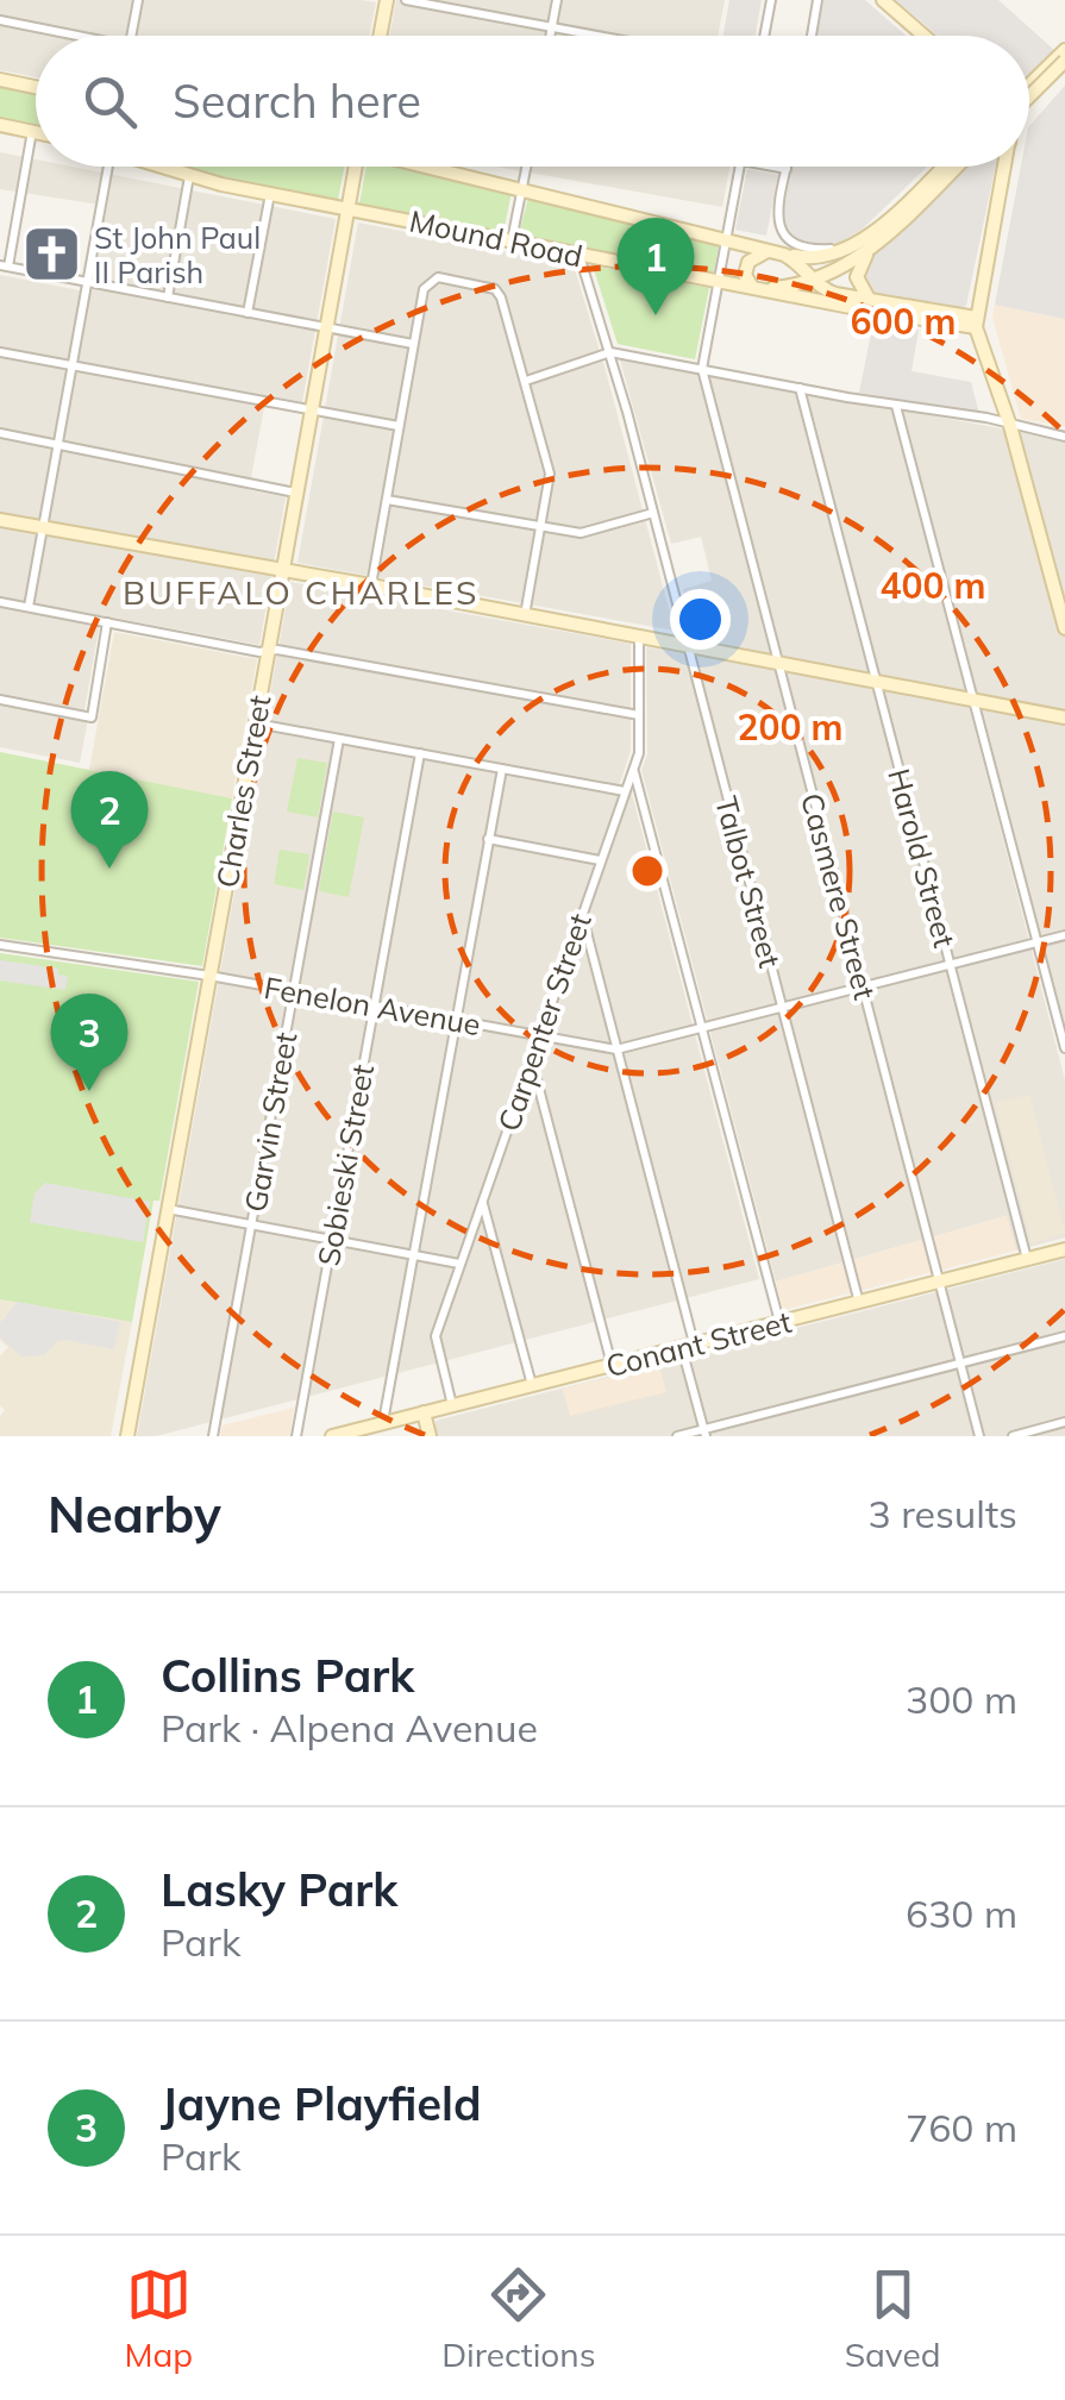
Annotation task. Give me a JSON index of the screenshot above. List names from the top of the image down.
{
  "streets": {
    "street": [
      "Mound Road",
      "Charles Street",
      "Harold Street",
      "Talbot Street",
      "Casmere Street",
      "Fenelon Avenue",
      "Carpenter Street",
      "Garvin Street",
      "Sobieski Street",
      "Conant Street"
    ]
  },
  "crossings": [
    ["Mound Road", "Charles Street"],
    ["Mound Road", "Talbot Street"],
    ["Mound Road", "Casmere Street"],
    ["Charles Street", "Fenelon Avenue"],
    ["Harold Street", "Fenelon Avenue"],
    ["Harold Street", "Conant Street"],
    ["Talbot Street", "Fenelon Avenue"],
    ["Talbot Street", "Conant Street"],
    ["Casmere Street", "Fenelon Avenue"],
    ["Casmere Street", "Conant Street"],
    ["Fenelon Avenue", "Carpenter Street"],
    ["Fenelon Avenue", "Garvin Street"],
    ["Fenelon Avenue", "Sobieski Street"],
    ["Carpenter Street", "Conant Street"]
  ],
  "districts": ["BUFFALO CHARLES"],
  "places": {
    "church": ["St John Paul II Parish"]
  },
  "page": {
    "search": "Search here",
    "pins": ["1", "2", "3"],
    "heading": ["Nearby", "3 results"],
    "list": [
      {
        "mark": "1",
        "name": "Collins Park",
        "note": "Park · Alpena Avenue",
        "value": "300 m"
      },
      {
        "mark": "2",
        "name": "Lasky Park",
        "note": "Park",
        "value": "630 m"
      },
      {
        "mark": "3",
        "name": "Jayne Playfield",
        "note": "Park",
        "value": "760 m"
      }
    ],
    "nav": ["Map", "Directions", "Saved"]
  },
  "rings": ["600 m", "400 m", "200 m"]
}
